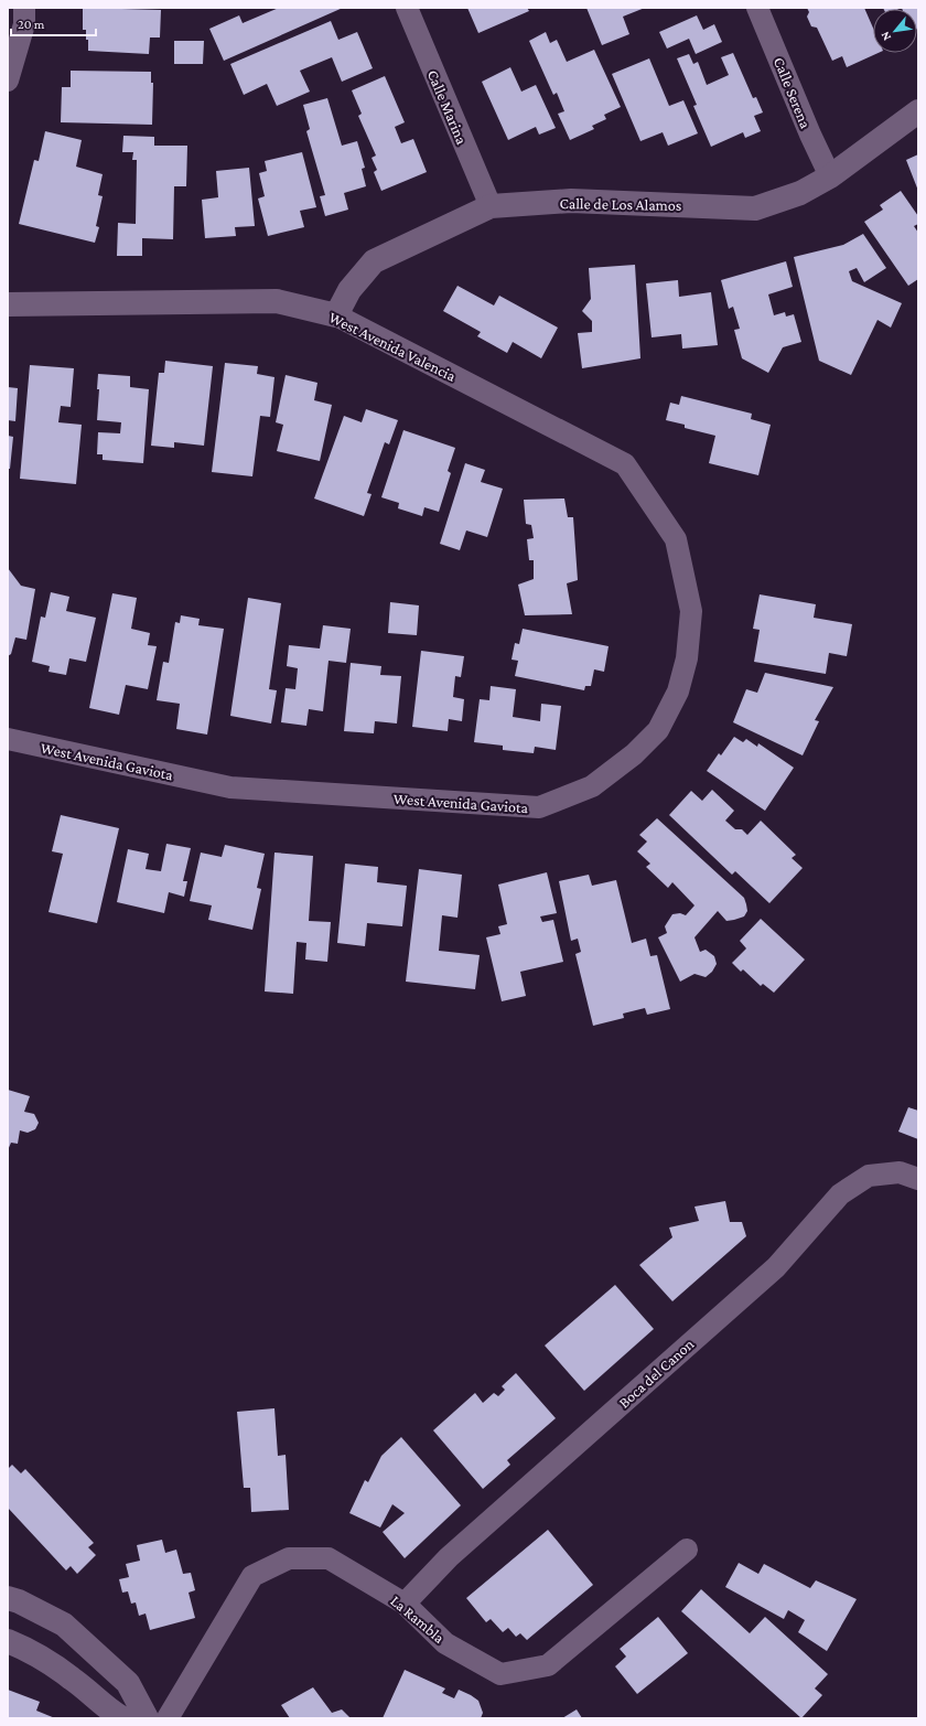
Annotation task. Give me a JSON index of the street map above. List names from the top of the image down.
{
  "streets": {
    "street": [
      "Calle Serena",
      "Calle Marina",
      "Calle de Los Alamos",
      "West Avenida Valencia",
      "West Avenida Gaviota",
      "Boca del Canon",
      "La Rambla"
    ]
  },
  "crossings": [
    ["Calle Serena", "Calle de Los Alamos"],
    ["Calle Marina", "Calle de Los Alamos"],
    ["Calle de Los Alamos", "West Avenida Valencia"],
    ["West Avenida Valencia", "West Avenida Gaviota"],
    ["Boca del Canon", "La Rambla"]
  ],
  "scale_bar": "20 m",
  "north": "bottom left"
}
